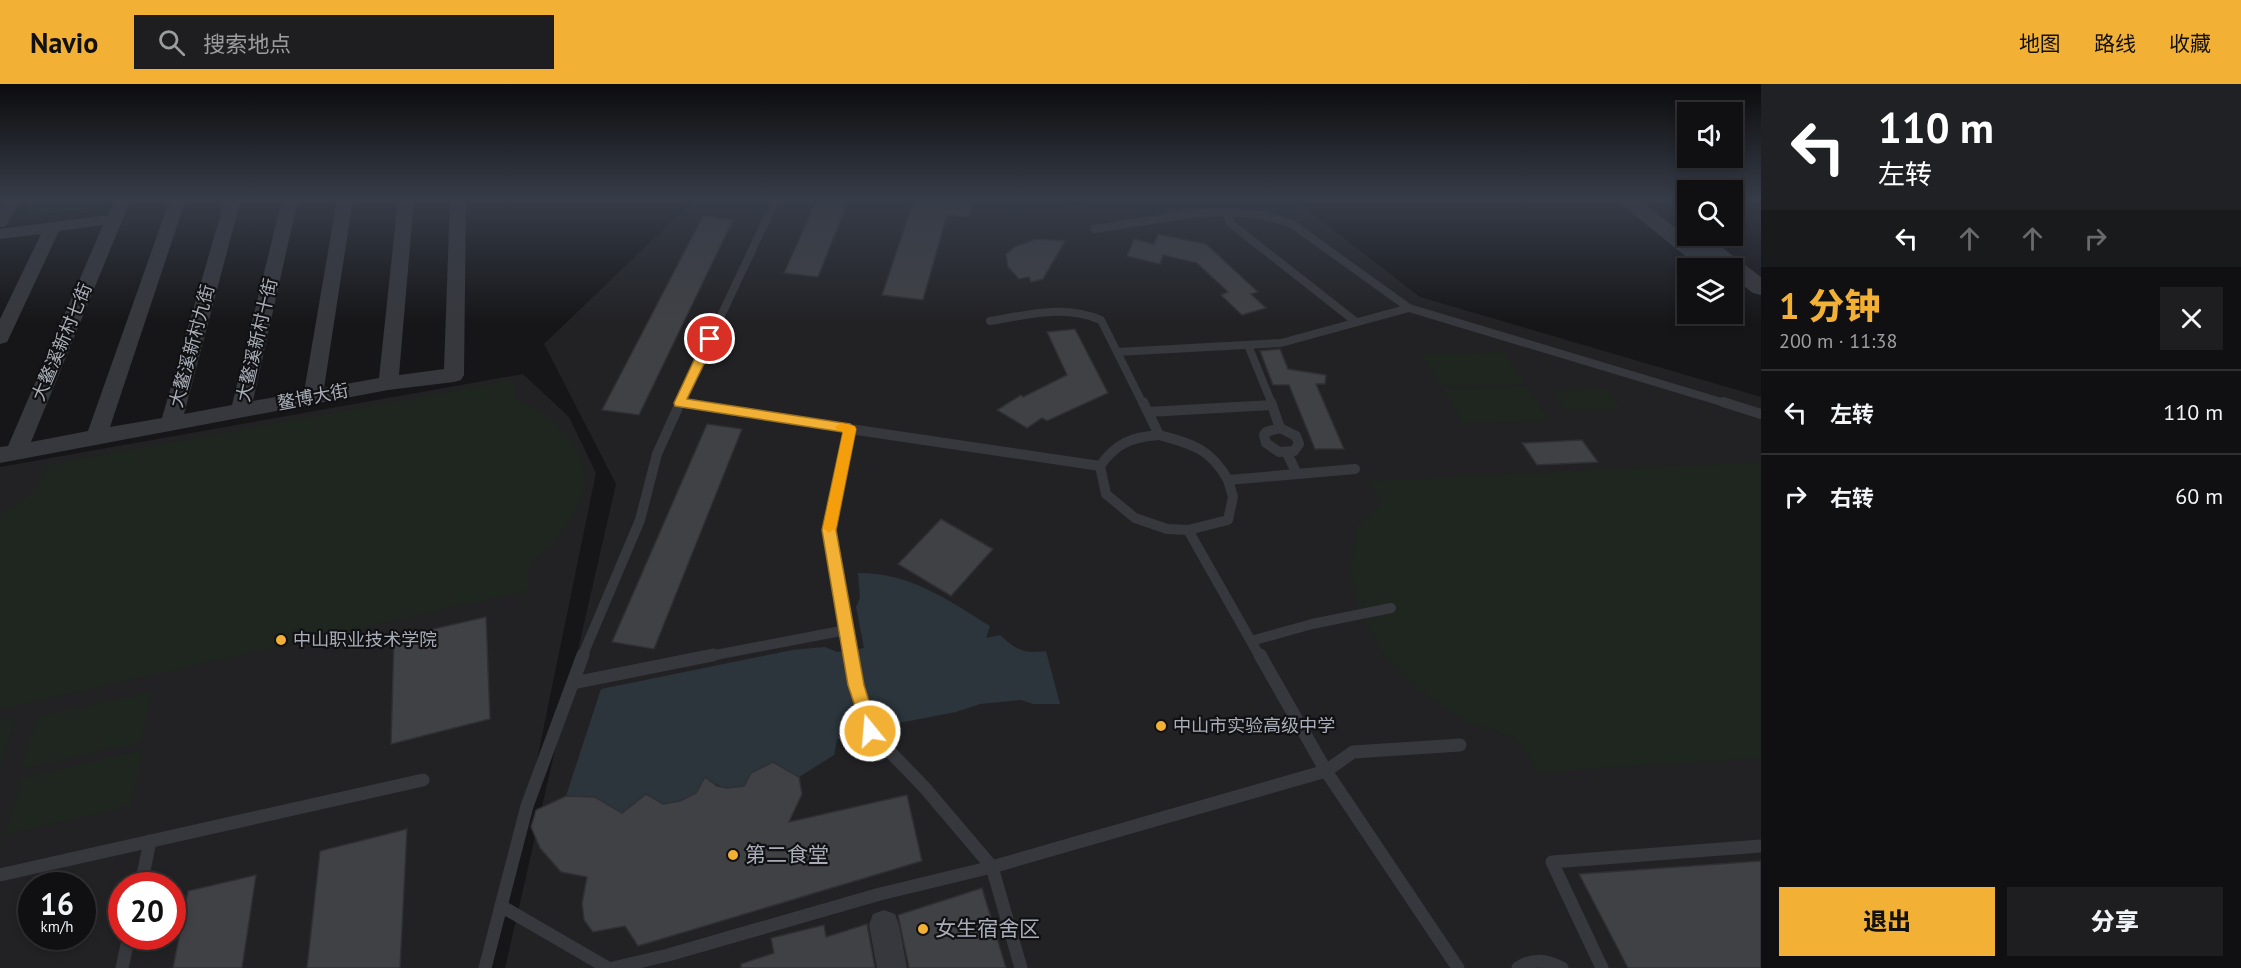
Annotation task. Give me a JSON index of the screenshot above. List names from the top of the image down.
{
  "streets": {
    "street": [
      "大鳌溪新村十街",
      "大鳌溪新村七街",
      "大鳌溪新村九街",
      "鳌博大街"
    ]
  },
  "crossings": [
    ["大鳌溪新村十街", "鳌博大街"],
    ["大鳌溪新村七街", "鳌博大街"],
    ["大鳌溪新村九街", "鳌博大街"]
  ],
  "places": [
    "中山职业技术学院",
    "中山市实验高级中学",
    "第二食堂",
    "女生宿舍区"
  ],
  "page": {
    "header": "Navio",
    "search": "搜索地点",
    "nav": ["地图", "路线", "收藏"],
    "turn": ["110 m", "左转"],
    "heading": ["1 分钟", "200 m · 11:38"],
    "list": [
      {
        "name": "左转",
        "value": "110 m"
      },
      {
        "name": "右转",
        "value": "60 m"
      }
    ],
    "speed": "16 km/h",
    "limit": "20",
    "buttons": ["退出", "分享"]
  }
}
